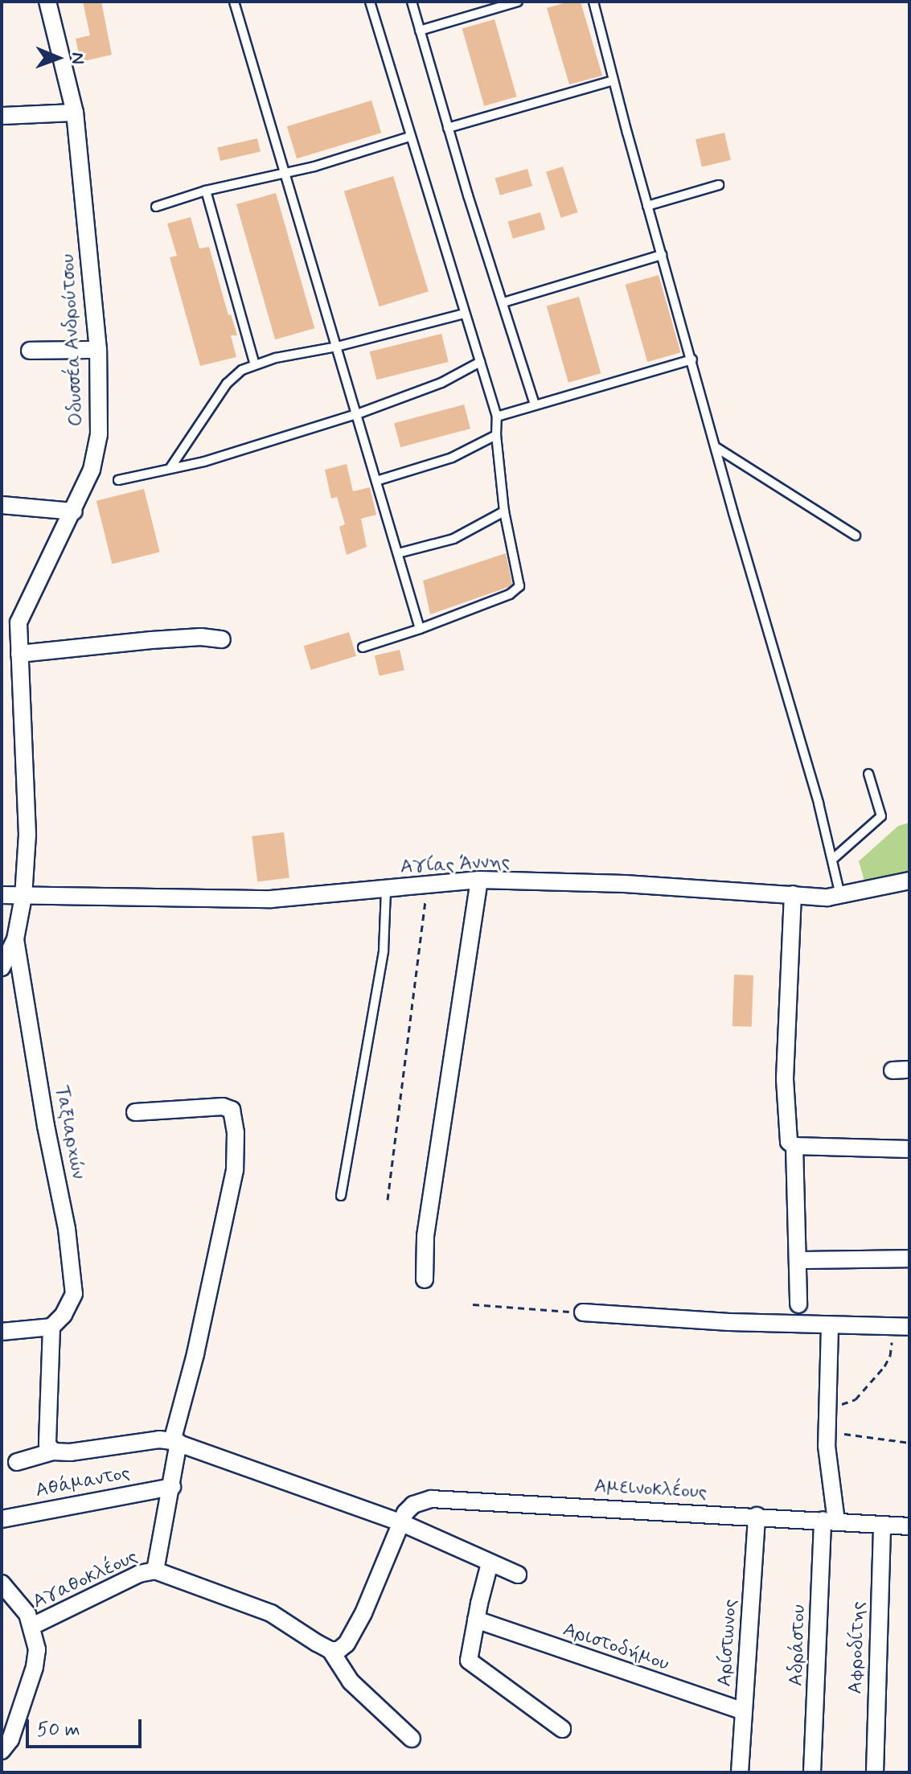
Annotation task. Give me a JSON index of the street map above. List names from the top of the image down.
{
  "streets": {
    "street": [
      "Οδυσσέα Ανδρούτσου",
      "Αγίας Άννης",
      "Ταξιαρχών",
      "Αθάμαντος",
      "Αμεινοκλέους",
      "Αγαθοκλέους",
      "Αρίστωνος",
      "Αδράστου",
      "Αριστοδήμου",
      "Αφροδίτης"
    ]
  },
  "crossings": [
    ["Οδυσσέα Ανδρούτσου", "Αγίας Άννης"],
    ["Οδυσσέα Ανδρούτσου", "Ταξιαρχών"],
    ["Αμεινοκλέους", "Αρίστωνος"],
    ["Αμεινοκλέους", "Αδράστου"],
    ["Αμεινοκλέους", "Αφροδίτης"],
    ["Αρίστωνος", "Αριστοδήμου"]
  ],
  "scale_bar": "50 m",
  "north": "right"
}
